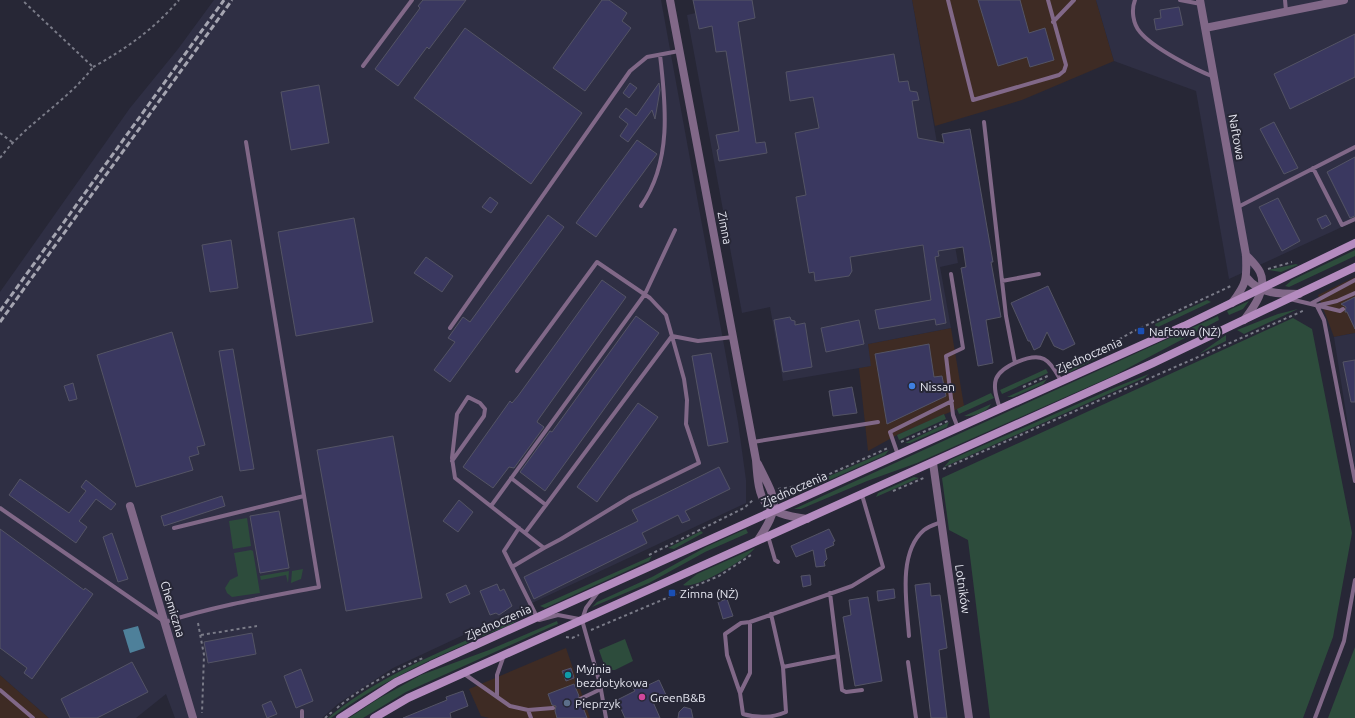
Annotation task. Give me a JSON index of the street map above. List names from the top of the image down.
{
  "streets": {
    "main road": ["Zjednoczenia"],
    "street": [
      "Naftowa",
      "Zimna",
      "Lotników",
      "Chemiczna"
    ]
  },
  "crossings": [
    ["Naftowa", "Zjednoczenia"],
    ["Zimna", "Zjednoczenia"]
  ],
  "places": {
    "transit": ["Naftowa (NŻ)", "Zimna (NŻ)"],
    "other": [
      "Nissan",
      "Myjnia bezdotykowa",
      "GreenB&B",
      "Pieprzyk"
    ]
  }
}
